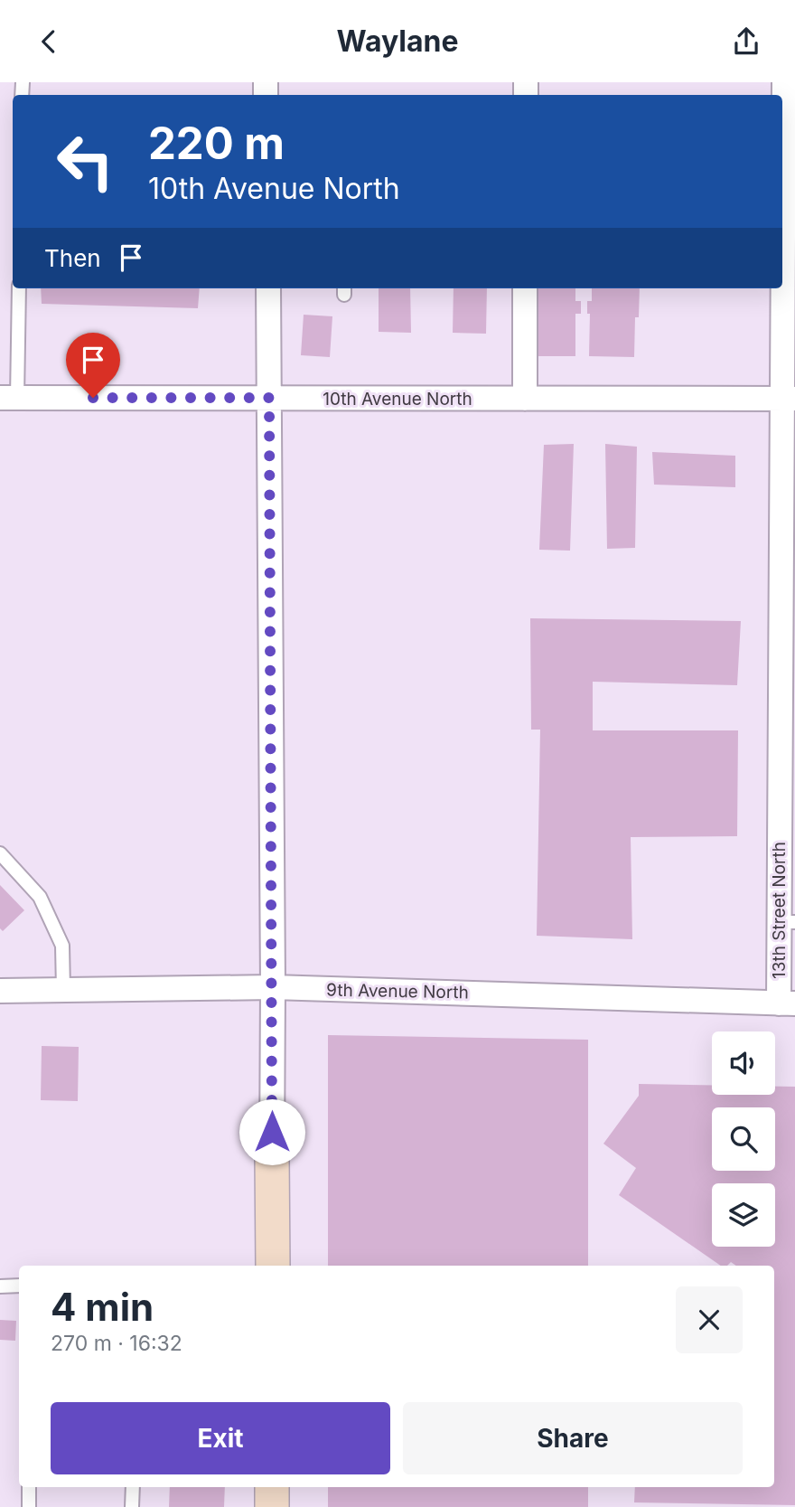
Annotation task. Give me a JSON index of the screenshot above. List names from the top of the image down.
{
  "streets": {
    "street": ["10th Avenue North", "13th Street North", "9th Avenue North"]
  },
  "crossings": [
    ["10th Avenue North", "13th Street North"],
    ["13th Street North", "9th Avenue North"]
  ],
  "page": {
    "header": "Waylane",
    "turn": ["220 m", "10th Avenue North"],
    "then": "Then",
    "heading": ["4 min", "270 m · 16:32"],
    "buttons": ["Exit", "Share"]
  }
}
